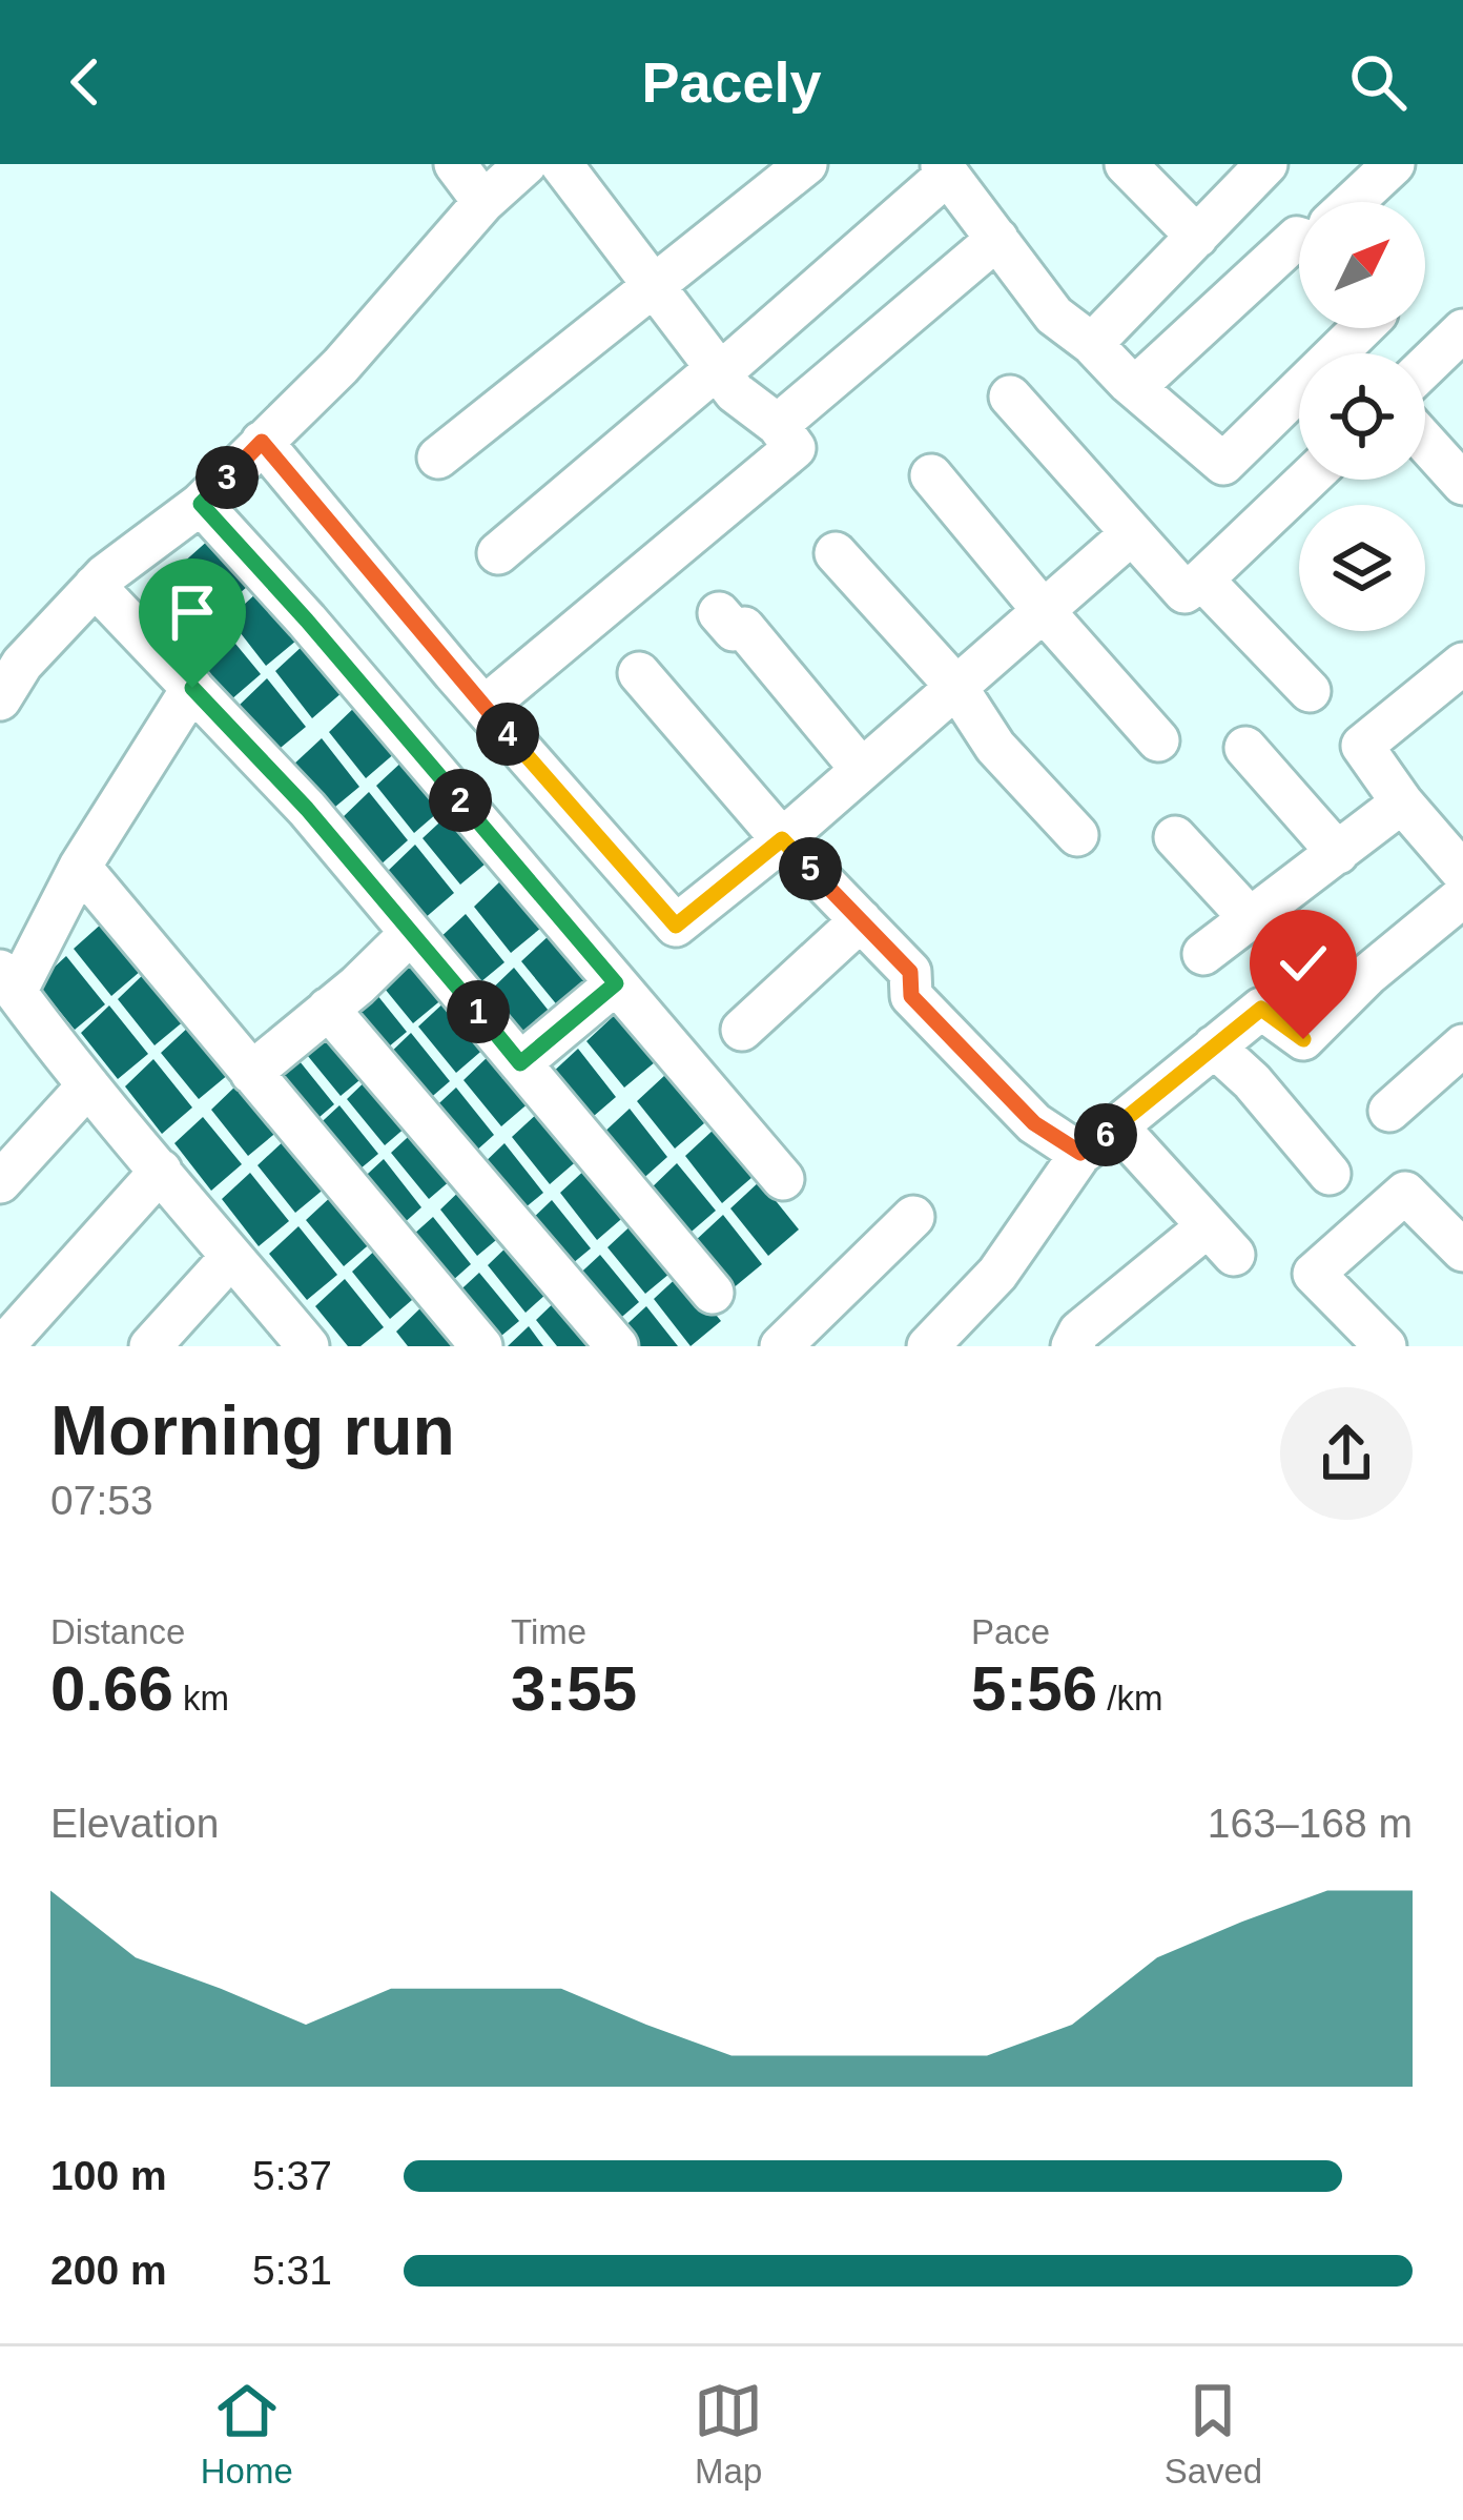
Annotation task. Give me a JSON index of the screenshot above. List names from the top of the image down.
{
  "north": "top right",
  "page": {
    "header": "Pacely",
    "pins": [
      "3",
      "4",
      "2",
      "5",
      "1",
      "6"
    ],
    "heading": ["Morning run", "07:53"],
    "stats": [
      ["Distance", "0.66 km"],
      ["Time", "3:55"],
      ["Pace", "5:56 /km"]
    ],
    "chart": ["Elevation", "163–168 m"],
    "list": [
      {
        "name": "100 m",
        "note": "5:37"
      },
      {
        "name": "200 m",
        "note": "5:31"
      }
    ],
    "tabs": ["Home", "Map", "Saved"]
  }
}
